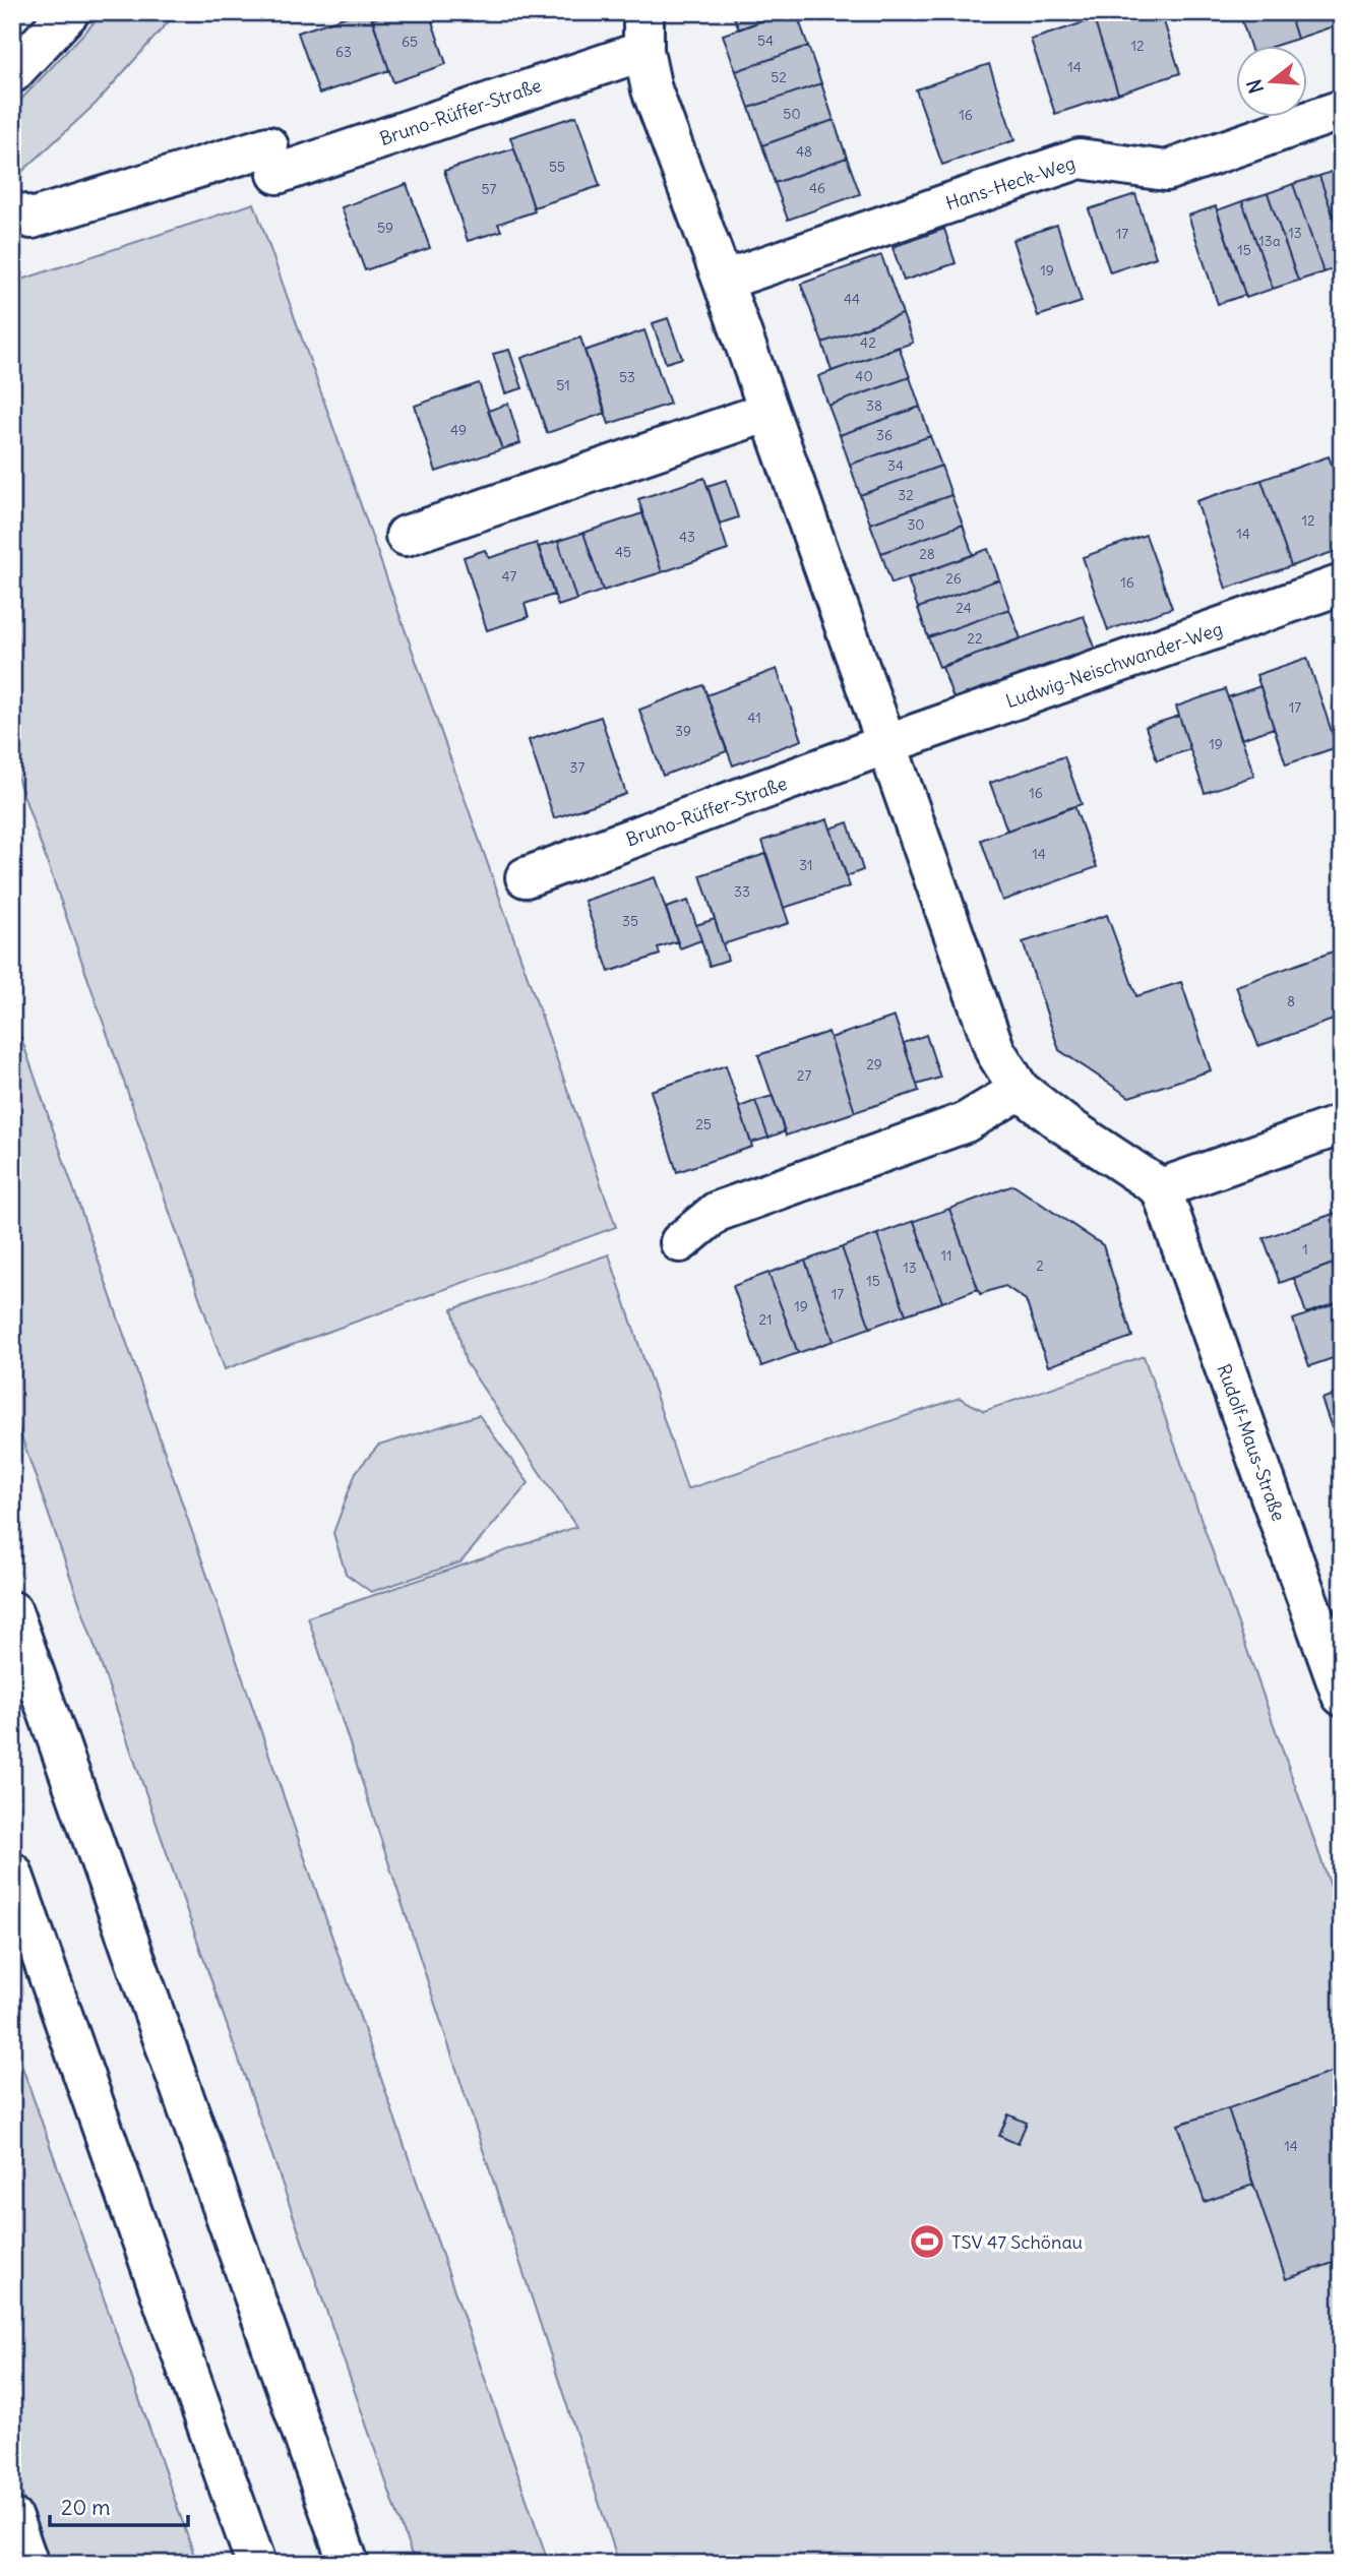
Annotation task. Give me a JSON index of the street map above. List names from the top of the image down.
{
  "streets": {
    "main road": [
      "Bruno-Rüffer-Straße",
      "Hans-Heck-Weg",
      "Ludwig-Neischwander-Weg",
      "Rudolf-Maus-Straße"
    ]
  },
  "crossings": [
    ["Bruno-Rüffer-Straße", "Ludwig-Neischwander-Weg"]
  ],
  "places": {
    "sports": ["TSV 47 Schönau"]
  },
  "house_numbers": [
    "54",
    "65",
    "12",
    "63",
    "14",
    "52",
    "50",
    "16",
    "48",
    "55",
    "46",
    "57",
    "59",
    "13",
    "17",
    "13a",
    "15",
    "19",
    "44",
    "42",
    "40",
    "53",
    "51",
    "38",
    "49",
    "36",
    "34",
    "32",
    "12",
    "30",
    "14",
    "43",
    "45",
    "28",
    "47",
    "26",
    "16",
    "24",
    "22",
    "17",
    "41",
    "39",
    "19",
    "37",
    "16",
    "14",
    "31",
    "33",
    "35",
    "8",
    "29",
    "27",
    "25",
    "1",
    "11",
    "2",
    "13",
    "15",
    "17",
    "19",
    "21",
    "14"
  ],
  "scale_bar": "20 m",
  "north": "left"
}
